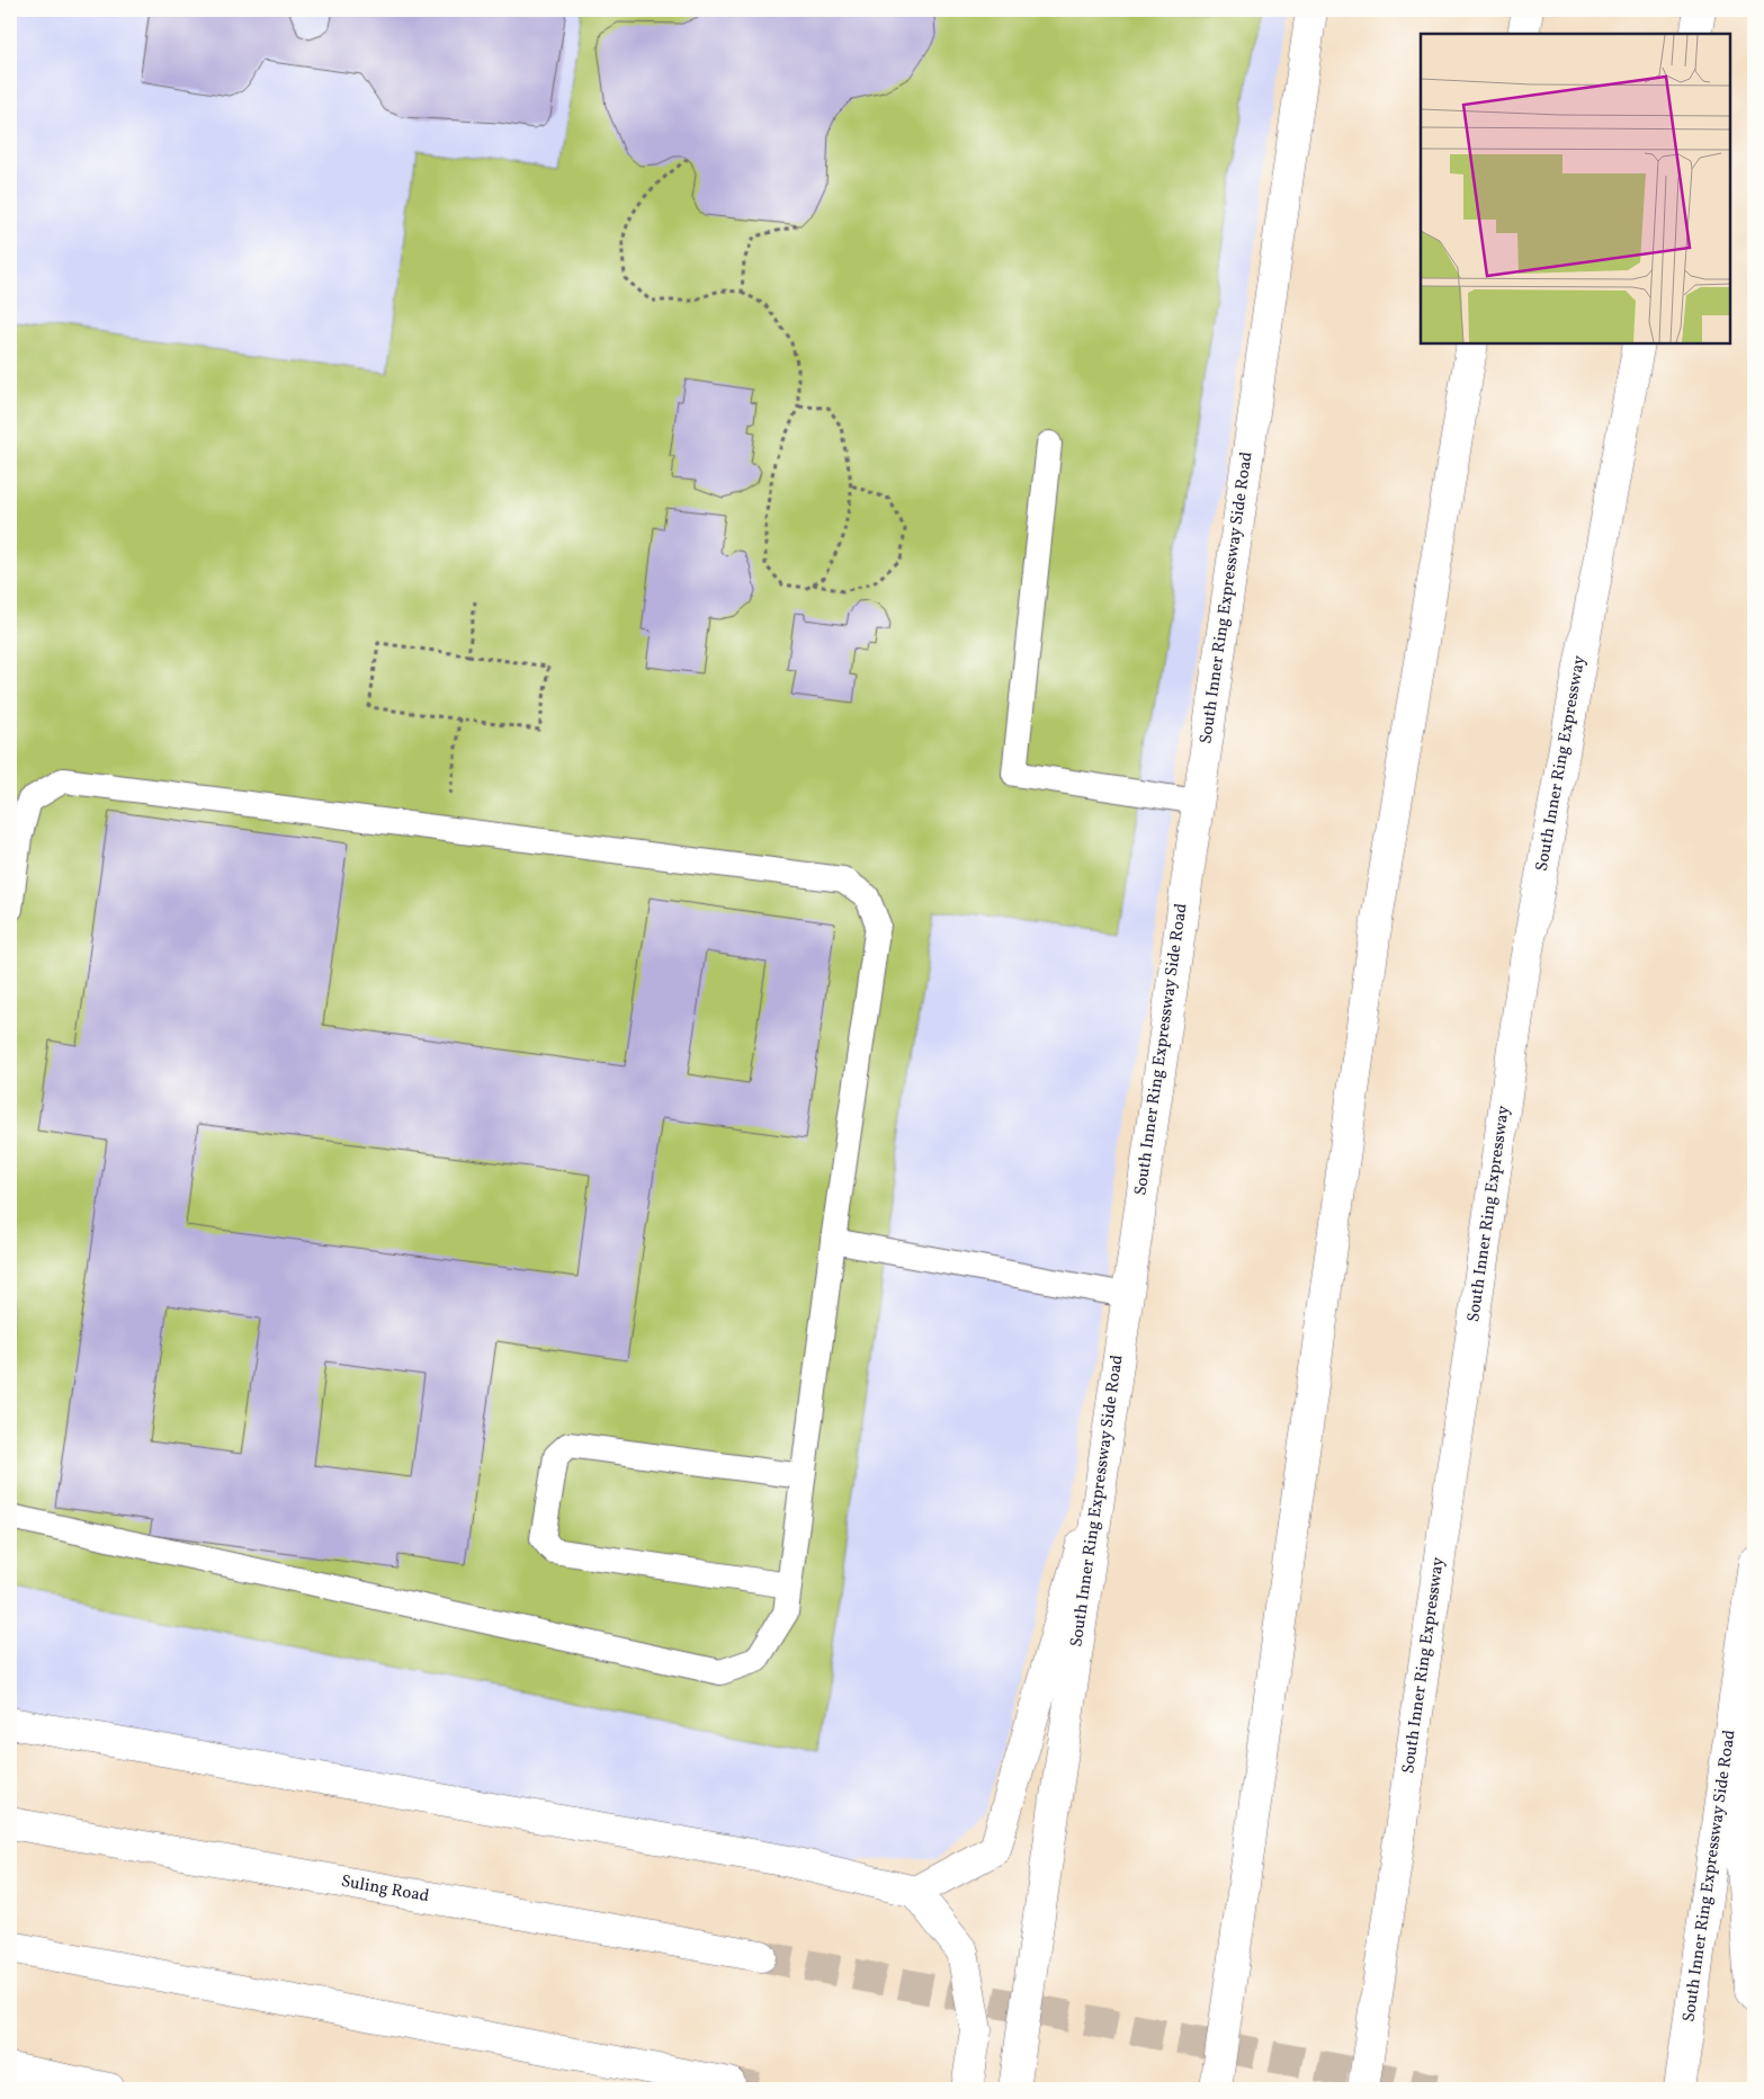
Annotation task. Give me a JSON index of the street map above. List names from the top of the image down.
{
  "streets": {
    "main road": ["South Inner Ring Expressway Side Road", "South Inner Ring Expressway", "Suling Road"]
  }
}
